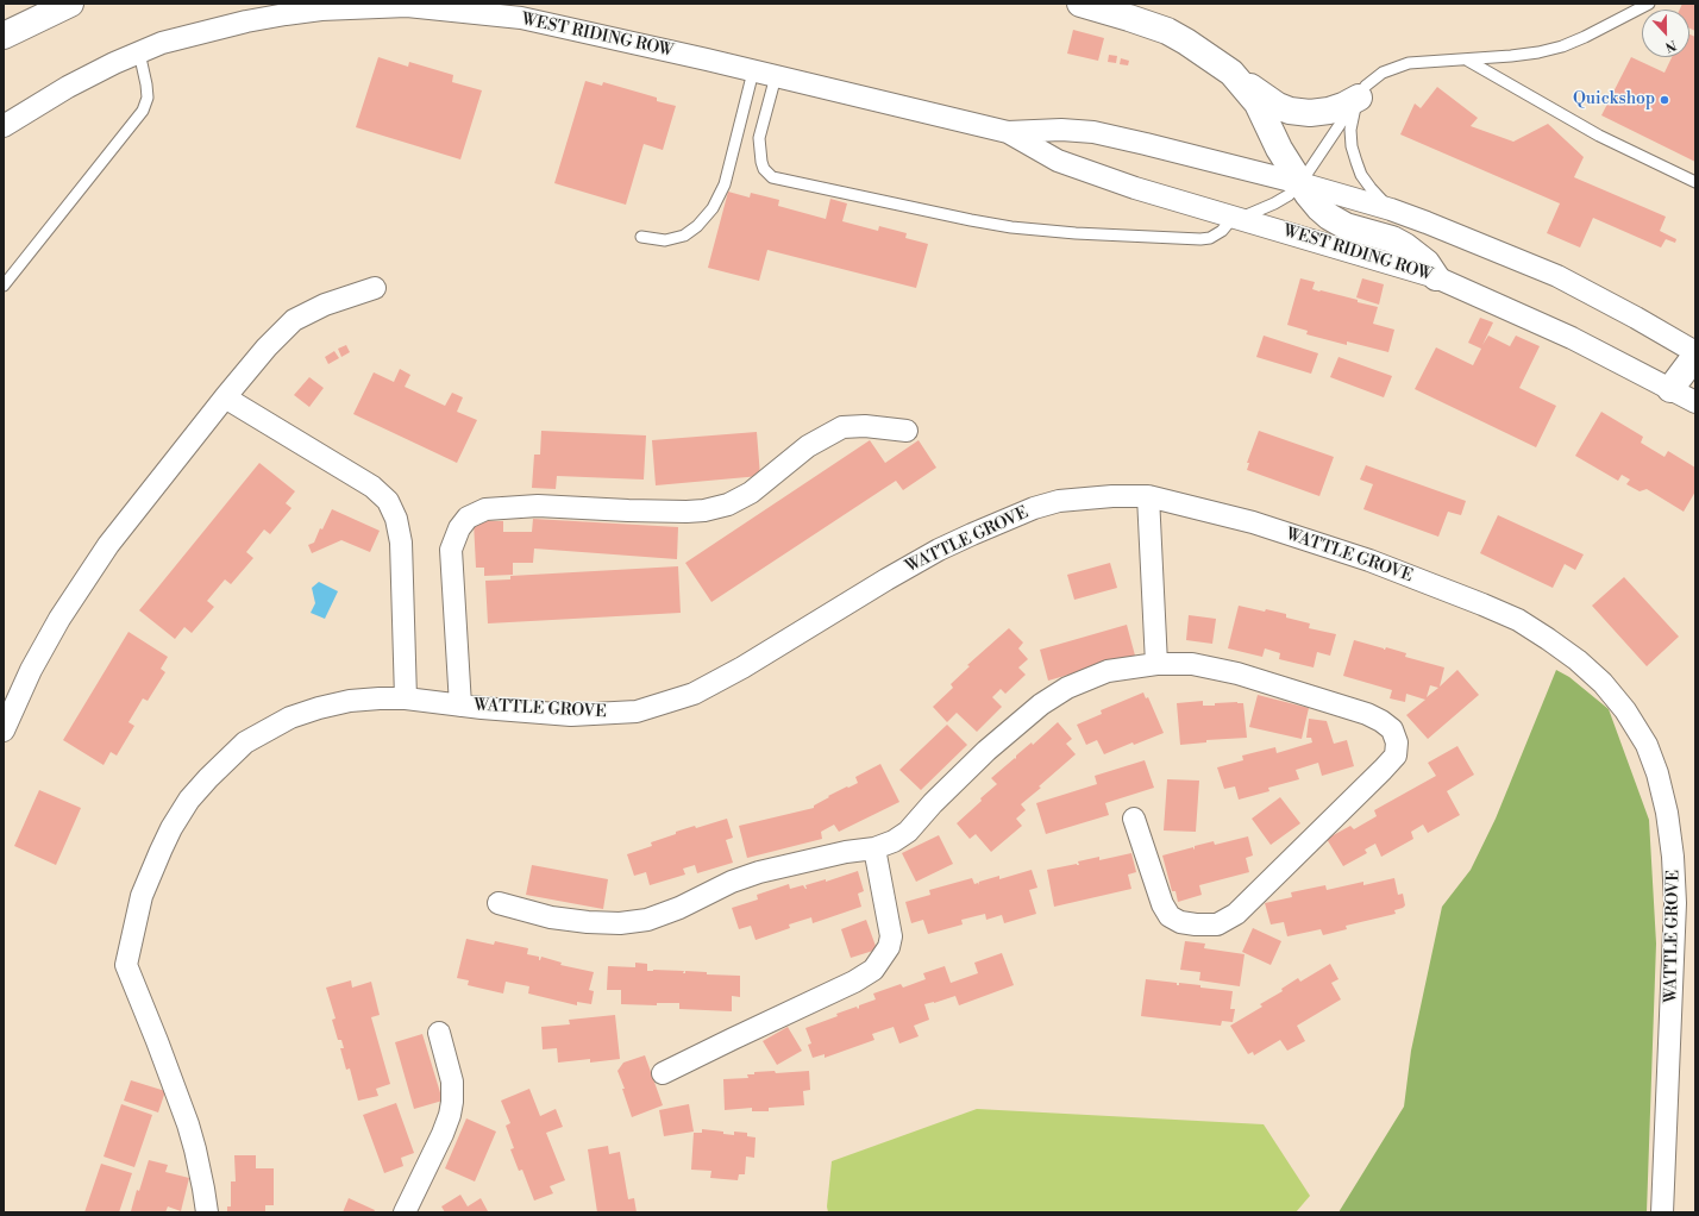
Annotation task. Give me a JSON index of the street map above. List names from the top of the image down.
{
  "streets": {
    "street": ["WEST RIDING ROW", "WATTLE GROVE"]
  },
  "places": ["Quickshop"],
  "north": "bottom"
}
